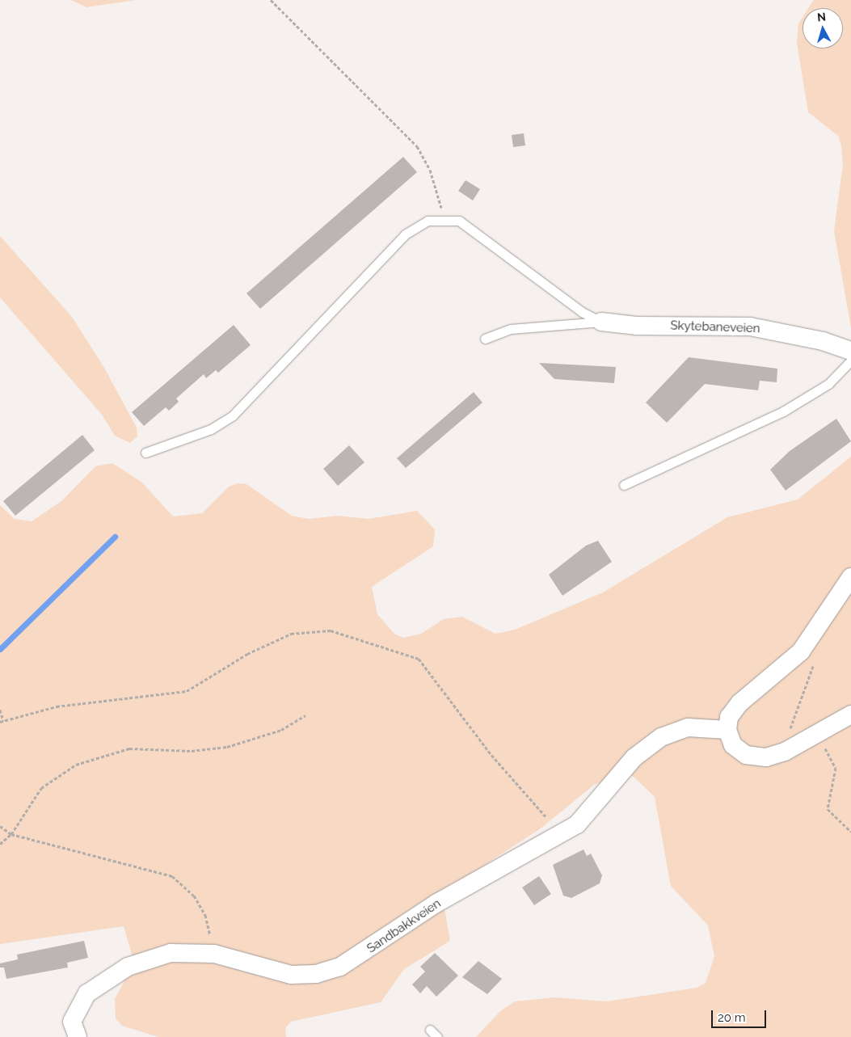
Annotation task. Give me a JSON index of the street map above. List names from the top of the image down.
{
  "streets": {
    "street": ["Skytebaneveien", "Sandbakkveien"]
  },
  "scale_bar": "20 m",
  "north": "top"
}
